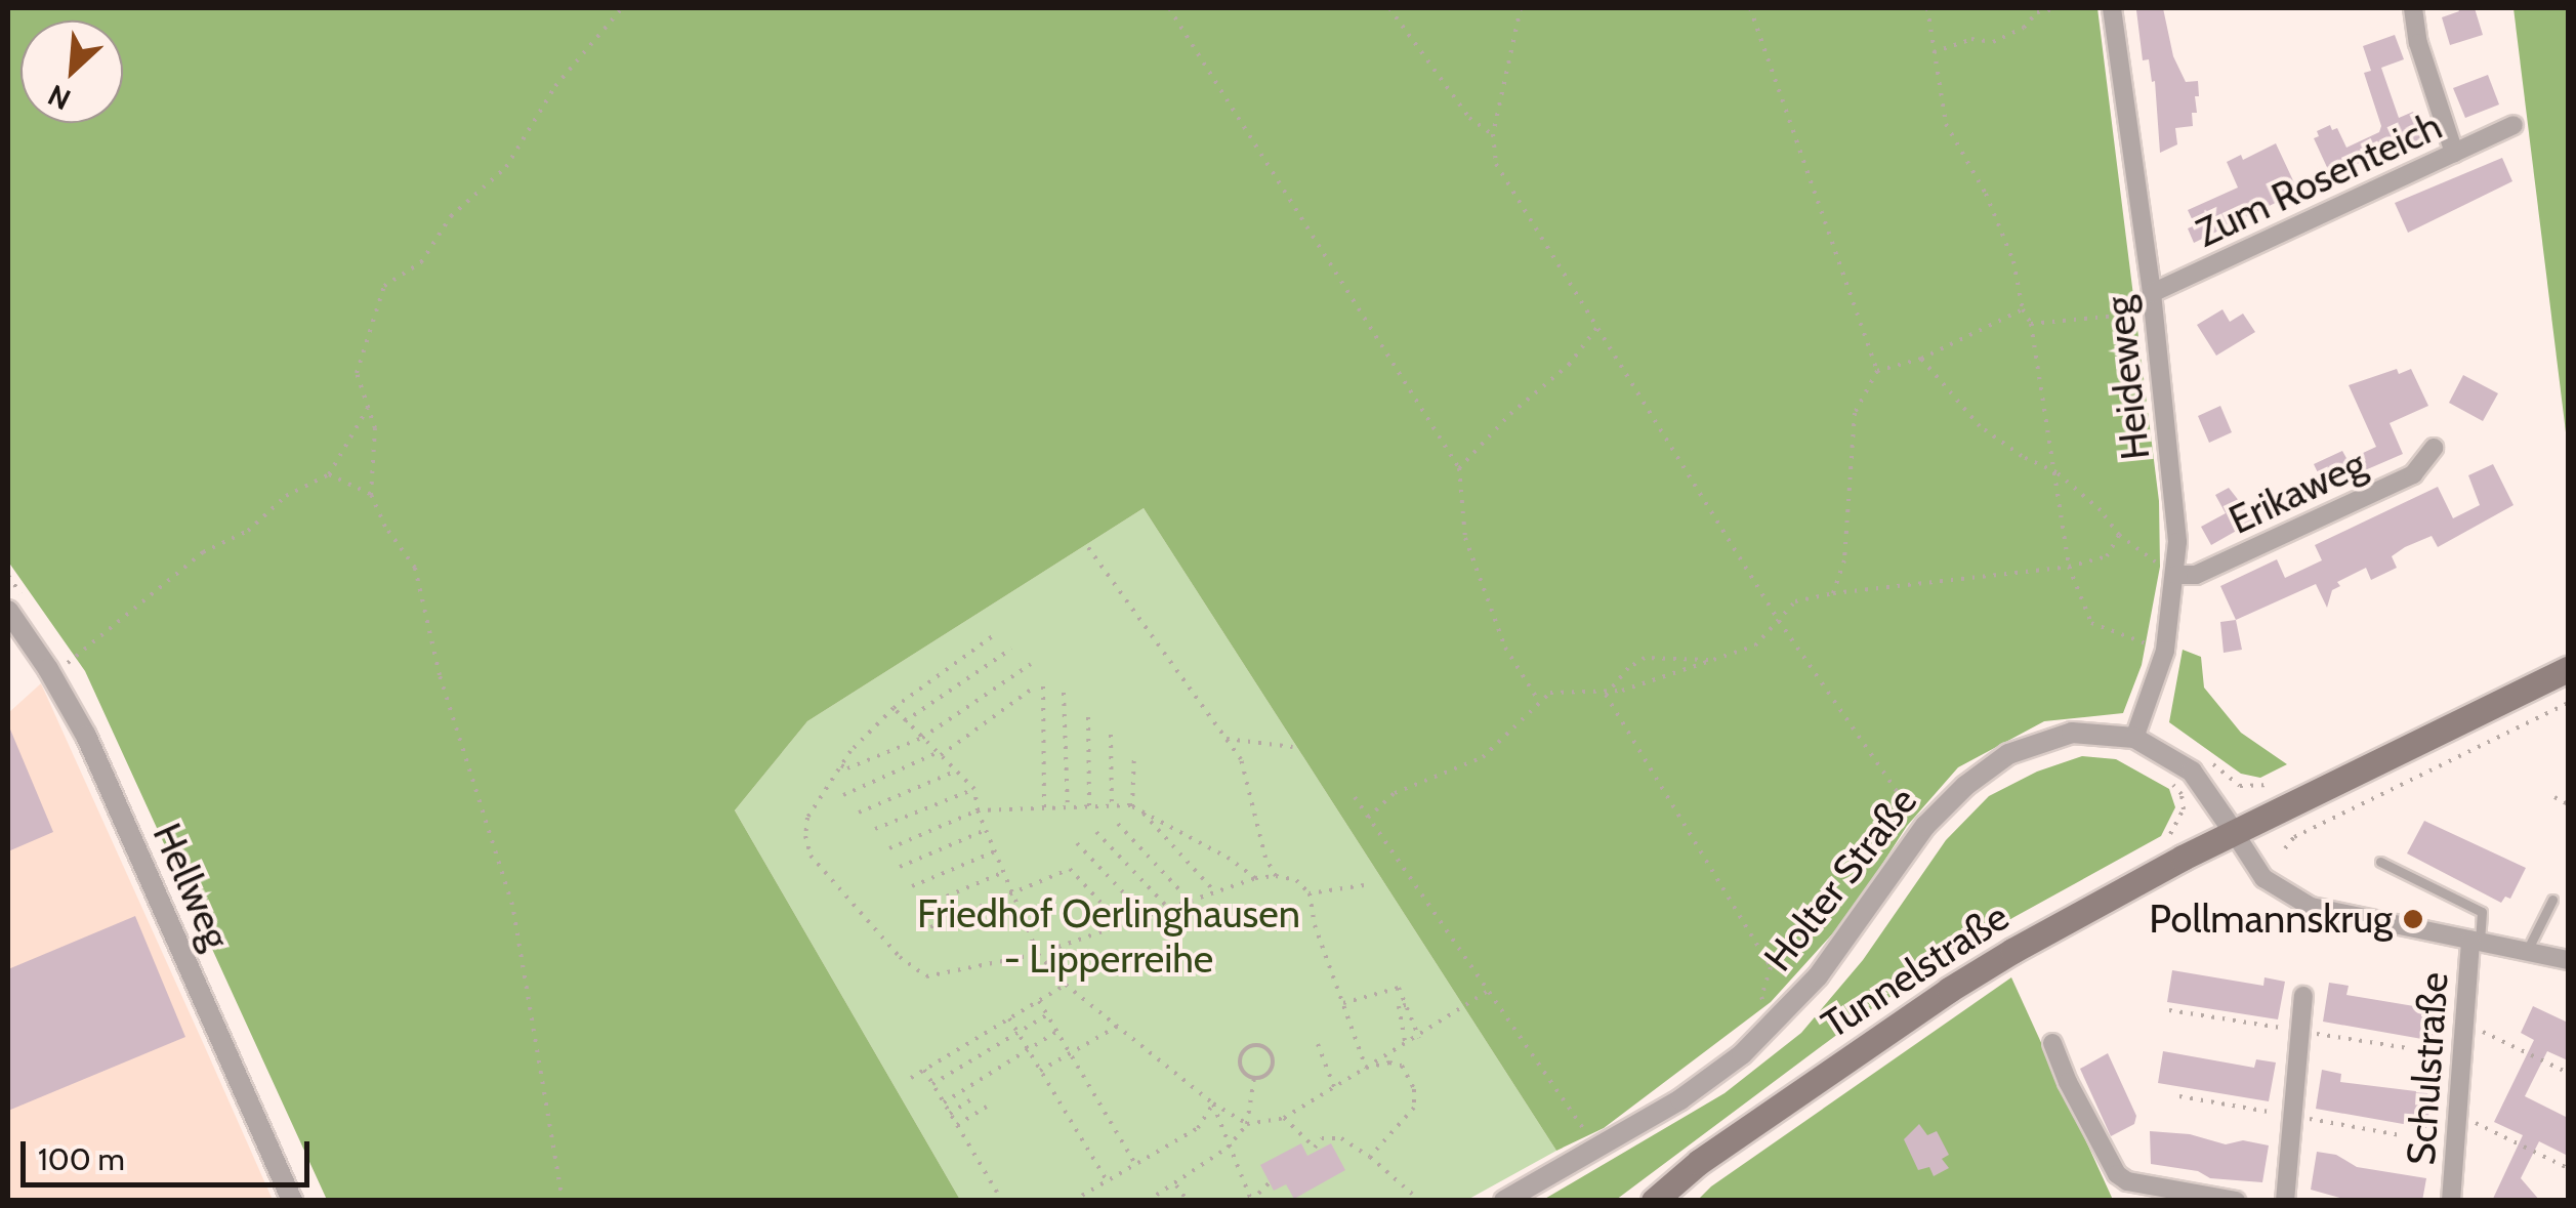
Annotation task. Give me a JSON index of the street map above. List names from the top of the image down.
{
  "streets": {
    "main road": ["Tunnelstraße"],
    "street": [
      "Zum Rosenteich",
      "Heideweg",
      "Erikaweg",
      "Holter Straße",
      "Hellweg",
      "Schulstraße"
    ]
  },
  "crossings": [
    ["Zum Rosenteich", "Heideweg"],
    ["Heideweg", "Erikaweg"],
    ["Heideweg", "Holter Straße"],
    ["Holter Straße", "Tunnelstraße"]
  ],
  "parks": ["Friedhof Oerlinghausen - Lipperreihe"],
  "places": ["Pollmannskrug"],
  "scale_bar": "100 m",
  "north": "bottom left"
}
